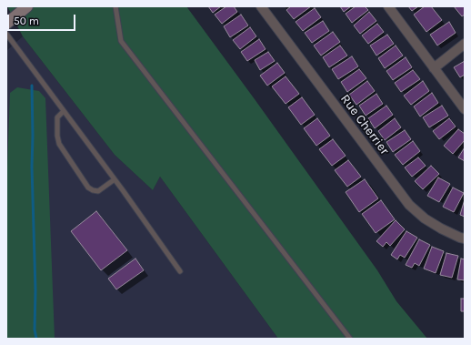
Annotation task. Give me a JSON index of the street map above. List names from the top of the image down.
{
  "streets": {
    "street": ["Rue Cherrier"]
  },
  "scale_bar": "50 m"
}
